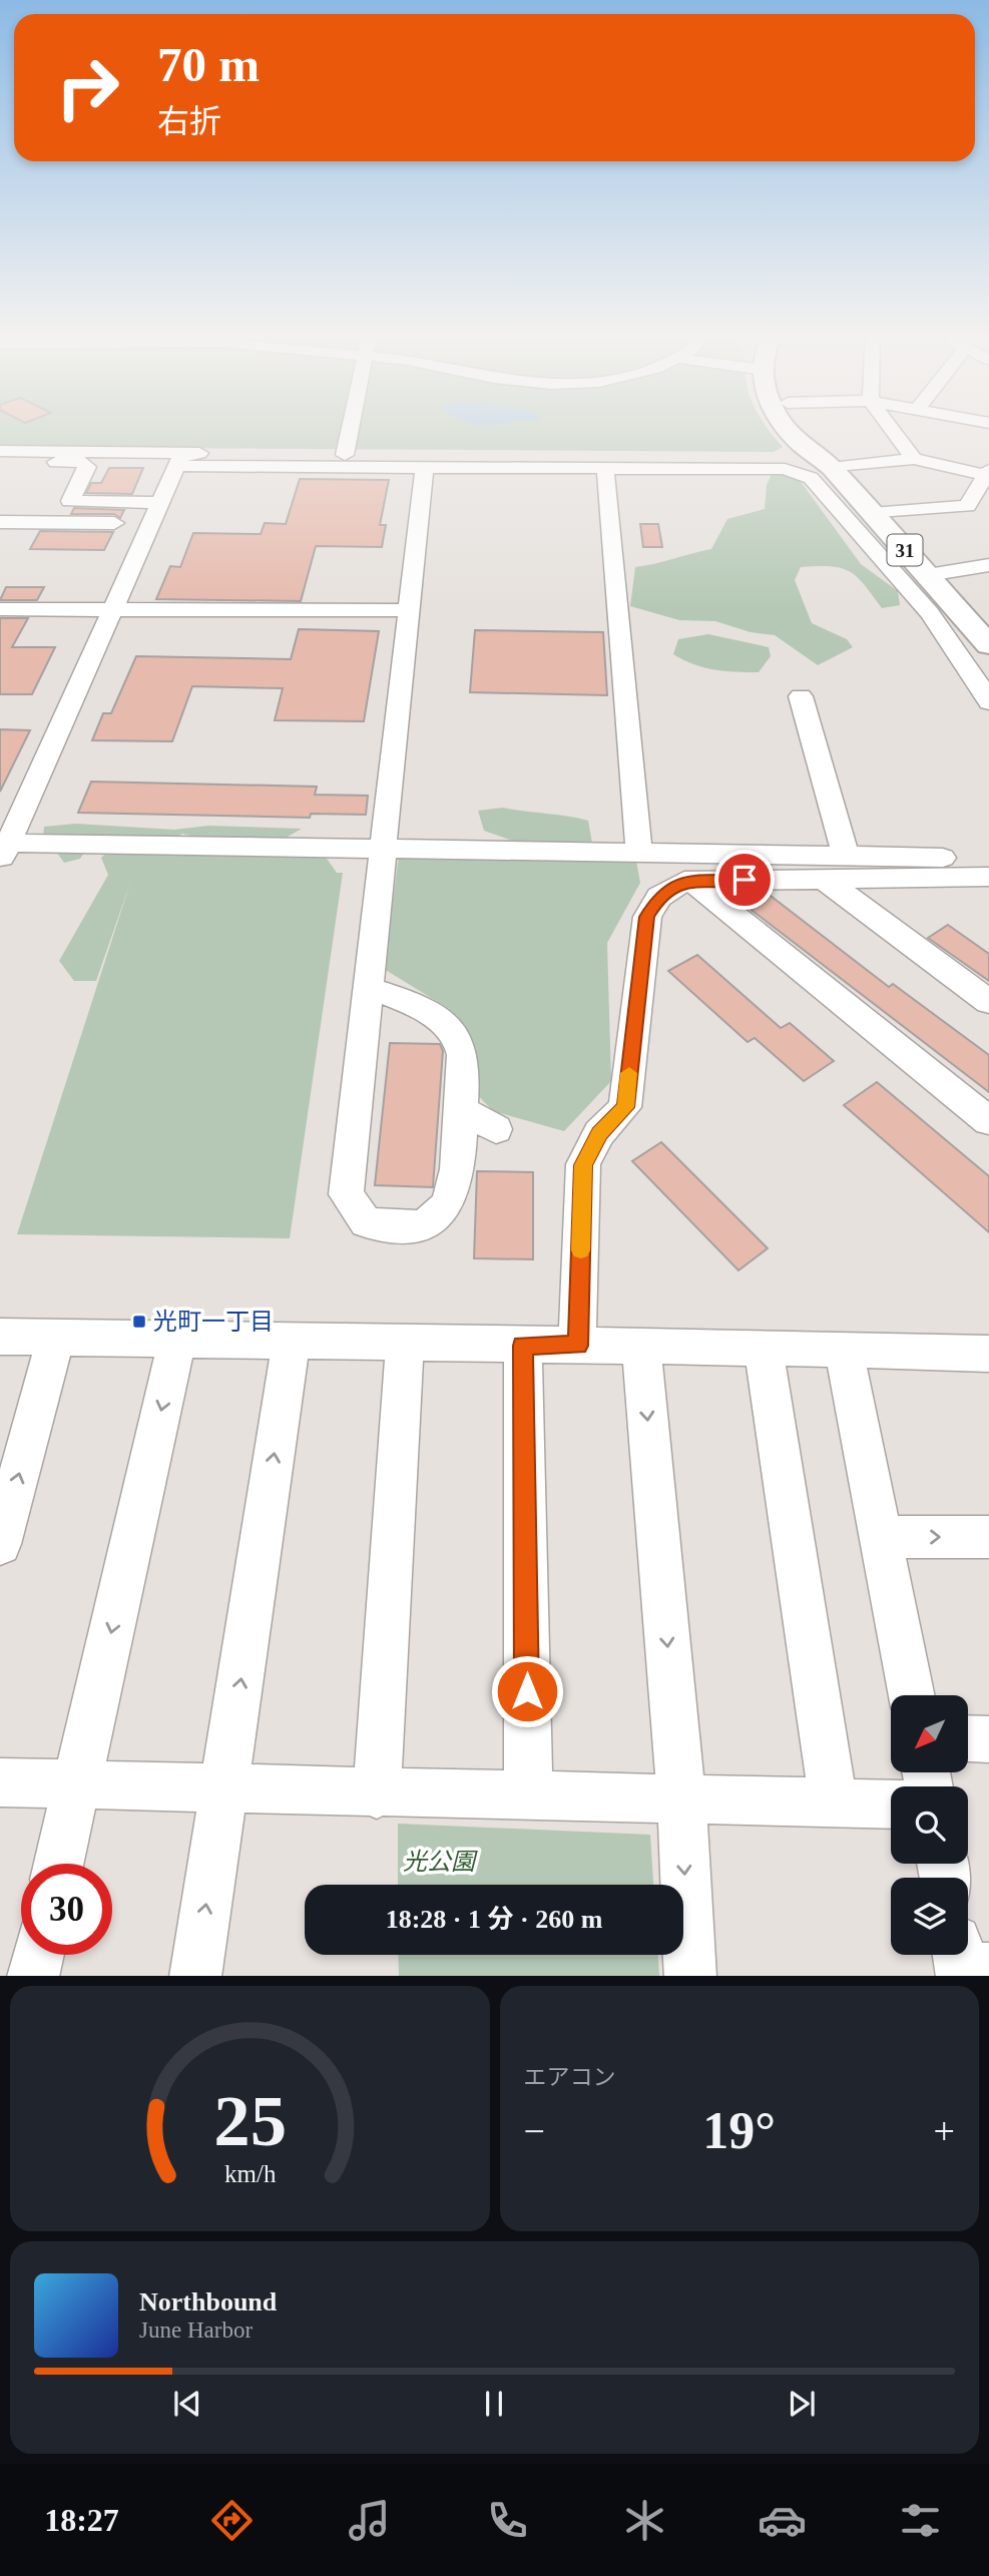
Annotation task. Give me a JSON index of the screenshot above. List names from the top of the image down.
{
  "streets": {
    "main road": ["31"]
  },
  "parks": ["光公園"],
  "places": {
    "transit": ["光町一丁目"]
  },
  "north": "bottom left",
  "page": {
    "turn": ["70 m", "右折"],
    "limit": "30",
    "trip": "18:28 · 1 分 · 260 m",
    "tile": "エアコン",
    "heat": ["−", "19°", "+"],
    "song": ["Northbound", "June Harbor"],
    "tabs": "18:27",
    "gauge": ["25", "km/h"]
  }
}
